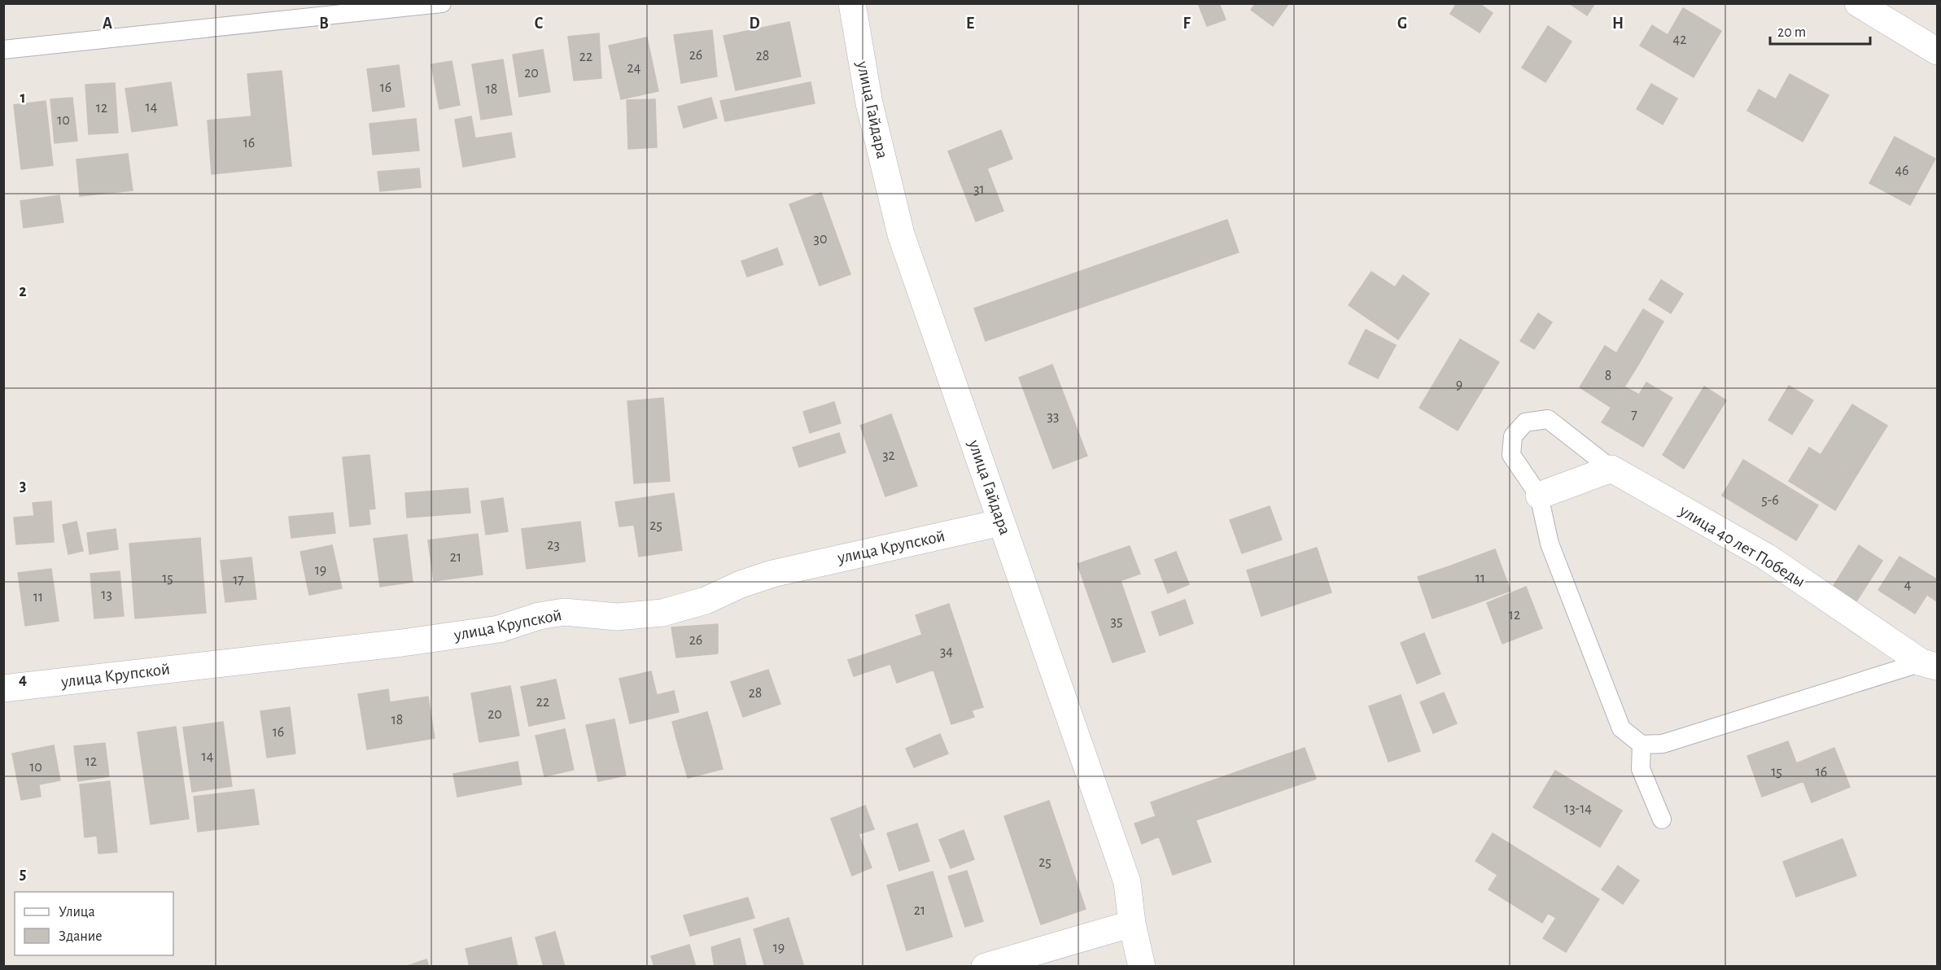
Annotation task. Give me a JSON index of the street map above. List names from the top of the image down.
{
  "streets": {
    "street": ["улица Гайдара", "улица 40 лет Победы", "улица Крупской"]
  },
  "crossings": [
    ["улица Гайдара", "улица Крупской"]
  ],
  "house_numbers": [
    "42",
    "26",
    "28",
    "22",
    "24",
    "20",
    "16",
    "18",
    "14",
    "12",
    "10",
    "16",
    "46",
    "31",
    "30",
    "8",
    "9",
    "7",
    "33",
    "32",
    "5-6",
    "25",
    "23",
    "21",
    "19",
    "15",
    "11",
    "17",
    "4",
    "13",
    "11",
    "12",
    "35",
    "26",
    "34",
    "28",
    "22",
    "20",
    "18",
    "16",
    "14",
    "12",
    "10",
    "15",
    "16",
    "13-14",
    "25",
    "21",
    "19"
  ],
  "legend": ["Улица", "Здание"],
  "scale_bar": "20 m",
  "grid": {
    "columns": [
      "A",
      "B",
      "C",
      "D",
      "E",
      "F",
      "G",
      "H"
    ],
    "rows": [
      "1",
      "2",
      "3",
      "4",
      "5"
    ]
  }
}
